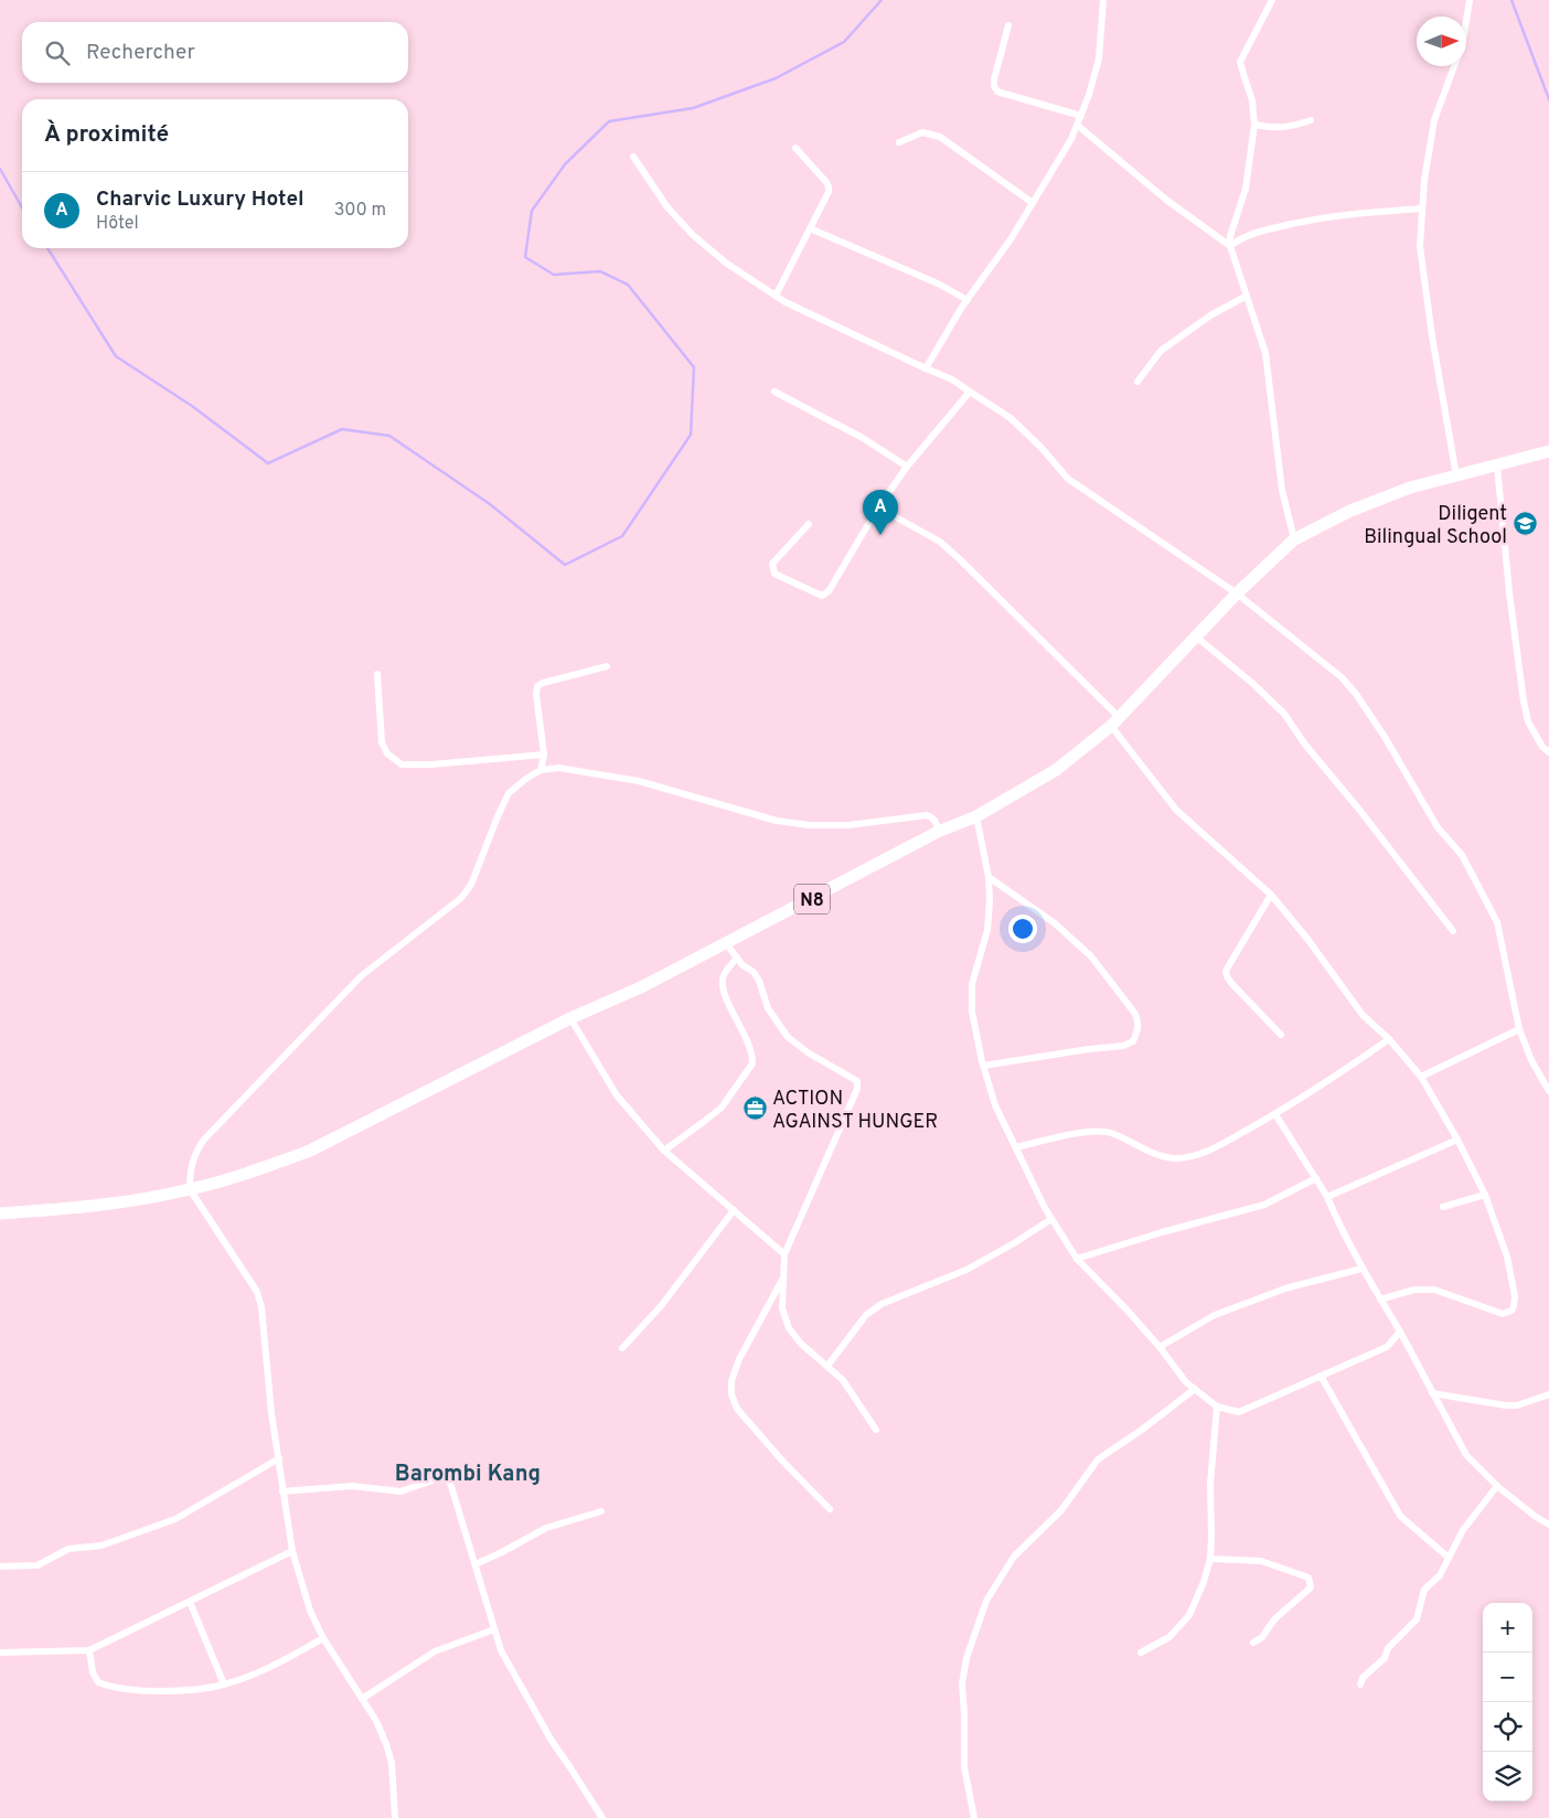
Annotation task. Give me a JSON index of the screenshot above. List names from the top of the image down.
{
  "streets": {
    "highway": ["N8"]
  },
  "districts": ["Barombi Kang"],
  "places": {
    "school or university": ["Diligent Bilingual School"],
    "office": ["ACTION AGAINST HUNGER"]
  },
  "north": "right",
  "page": {
    "search": "Rechercher",
    "heading": "À proximité",
    "list": [
      {
        "mark": "A",
        "name": "Charvic Luxury Hotel",
        "note": "Hôtel",
        "value": "300 m"
      }
    ],
    "pins": "A",
    "map_buttons": ["+", "−"]
  }
}
